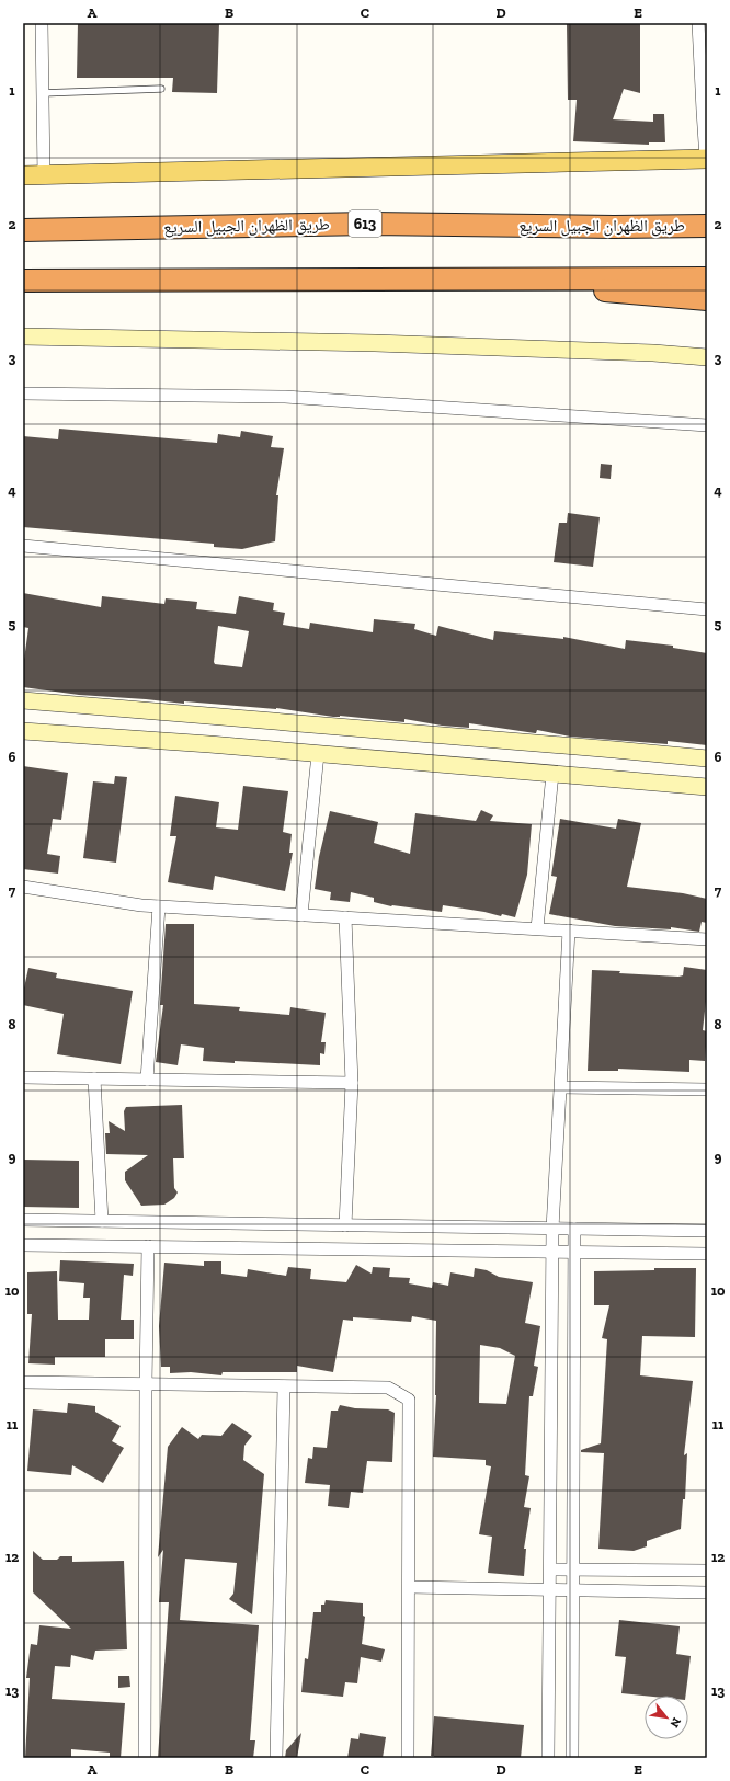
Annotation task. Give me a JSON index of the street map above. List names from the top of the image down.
{
  "streets": {
    "highway": ["613", "طريق الظهران الجبيل السريع"]
  },
  "north": "bottom right",
  "grid": {
    "columns": [
      "A",
      "B",
      "C",
      "D",
      "E"
    ],
    "rows": [
      "1",
      "2",
      "3",
      "4",
      "5",
      "6",
      "7",
      "8",
      "9",
      "10",
      "11",
      "12",
      "13"
    ]
  }
}
